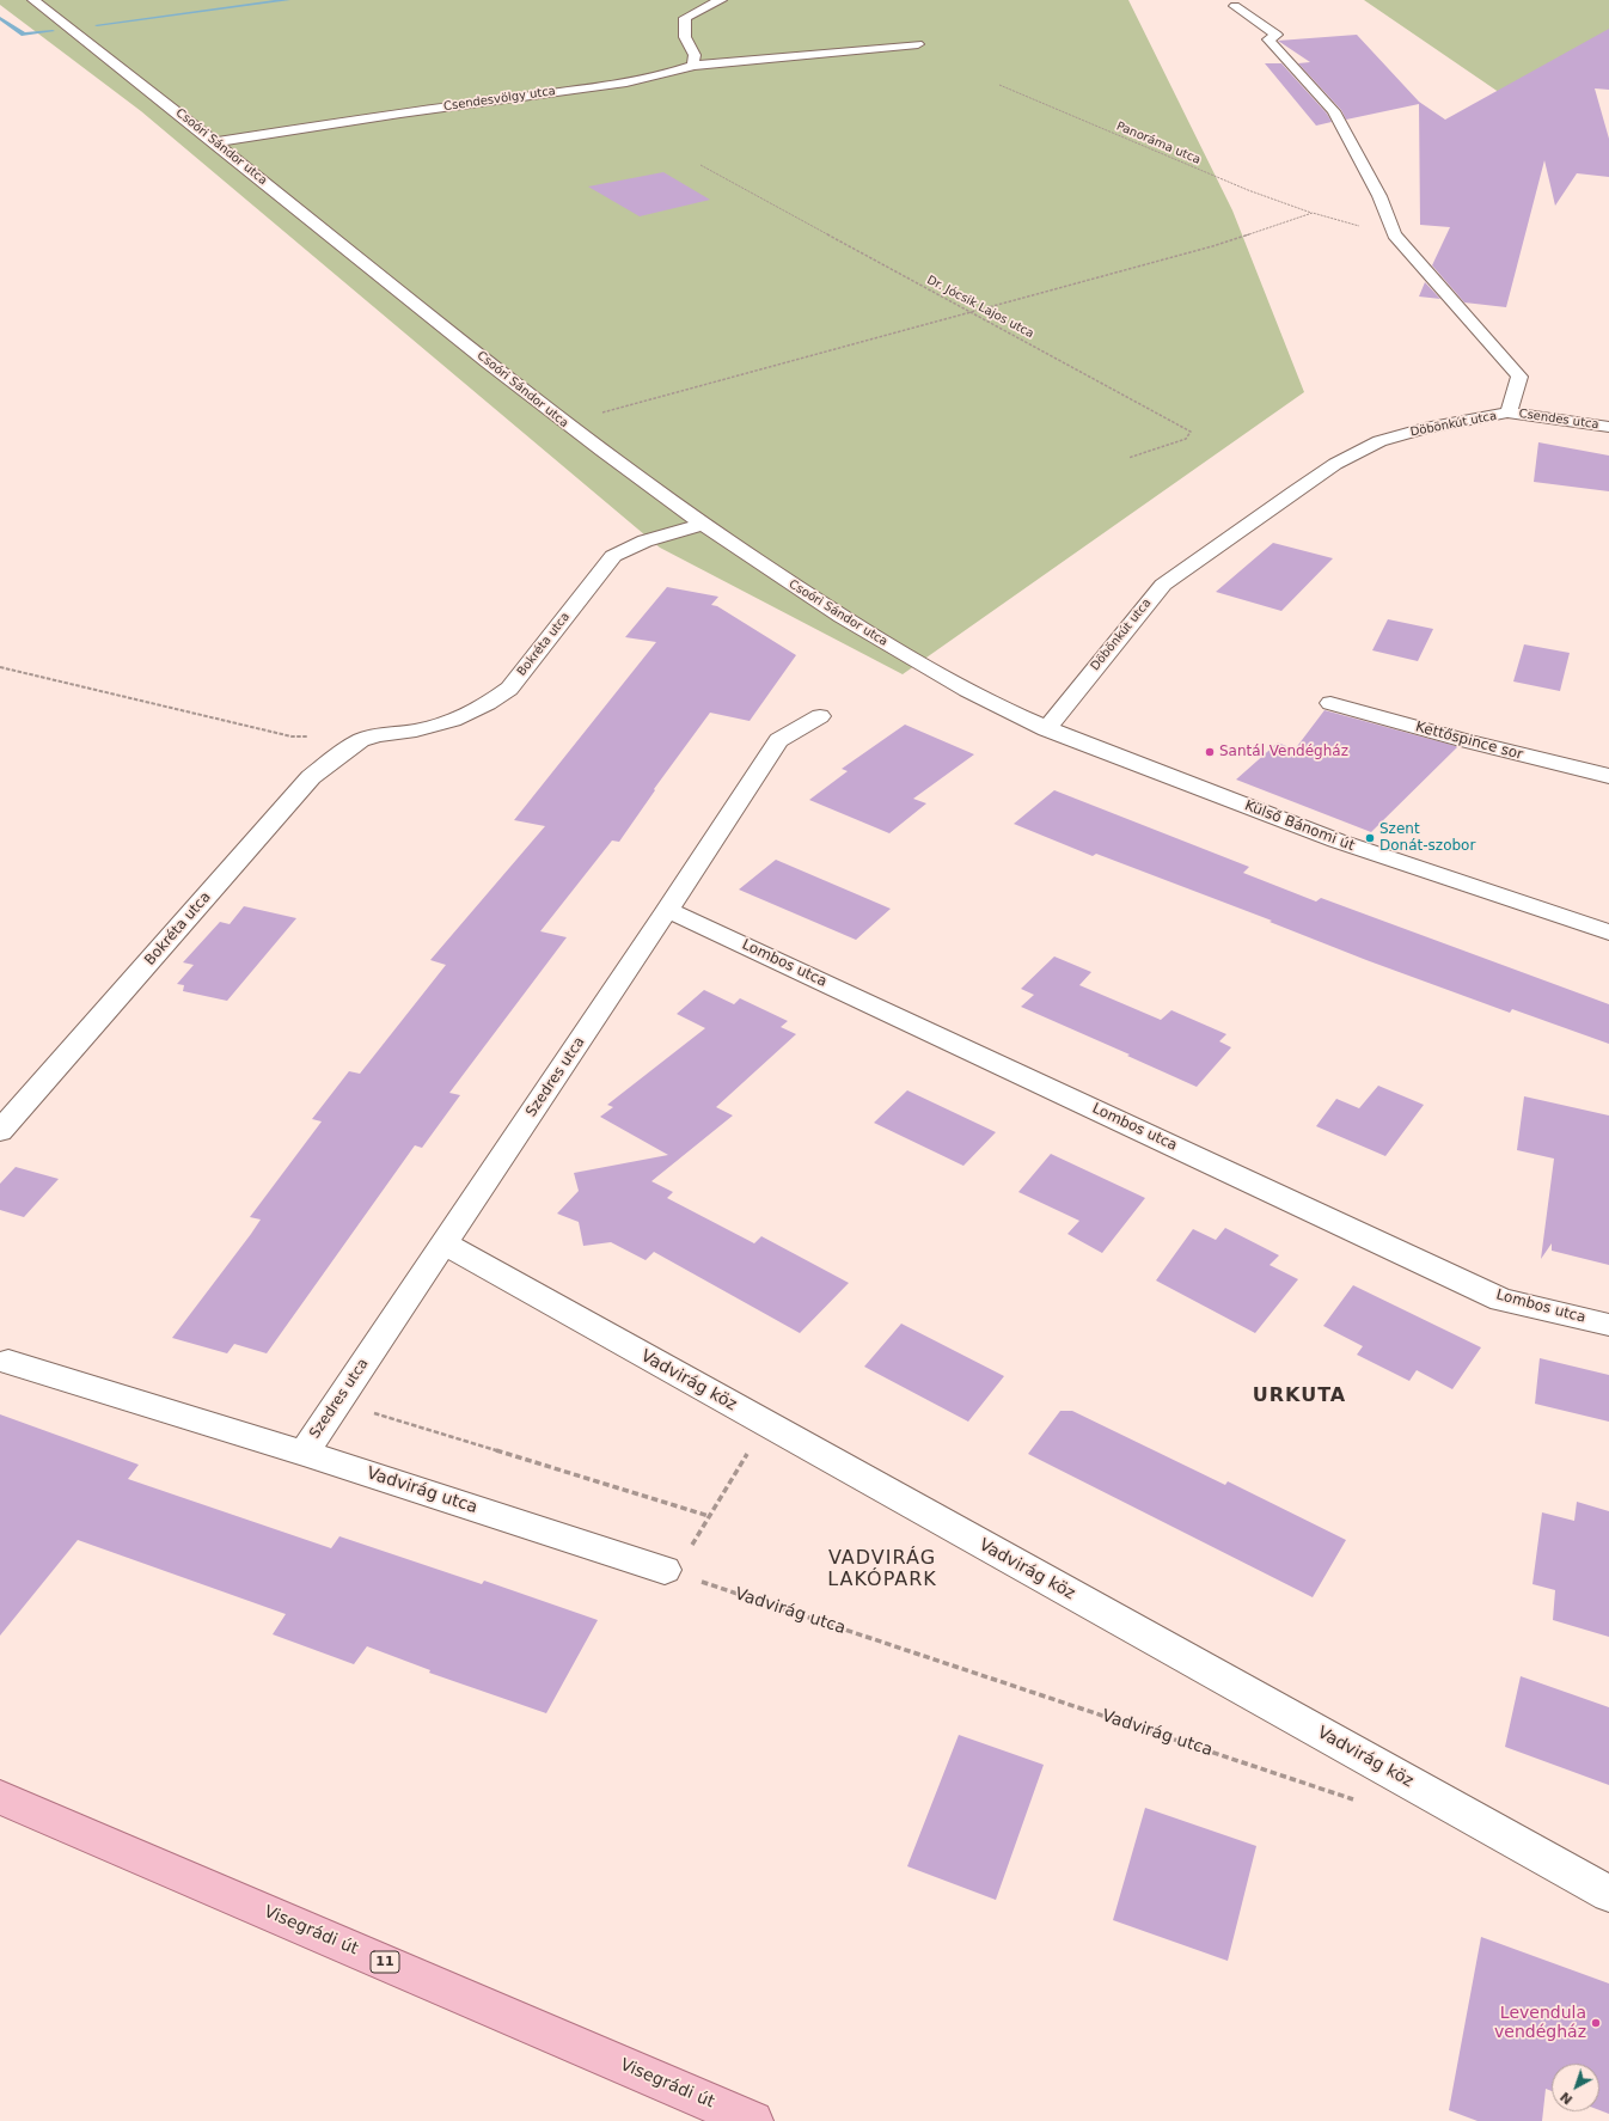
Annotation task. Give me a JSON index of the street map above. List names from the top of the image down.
{
  "streets": {
    "main road": ["Visegrádi út", "11"],
    "street": [
      "Csendesvölgy utca",
      "Csoóri Sándor utca",
      "Csendes utca",
      "Döbönkút utca",
      "Bokréta utca",
      "Kettőspince sor",
      "Külső Bánomi út",
      "Lombos utca",
      "Szedres utca",
      "Vadvirág köz",
      "Vadvirág utca"
    ],
    "path": ["Panoráma utca", "Dr. Jócsik Lajos utca"]
  },
  "crossings": [
    ["Csendesvölgy utca", "Csoóri Sándor utca"],
    ["Panoráma utca", "Döbönkút utca"],
    ["Csoóri Sándor utca", "Döbönkút utca"],
    ["Csoóri Sándor utca", "Bokréta utca"],
    ["Csoóri Sándor utca", "Külső Bánomi út"],
    ["Csendes utca", "Döbönkút utca"],
    ["Döbönkút utca", "Külső Bánomi út"],
    ["Lombos utca", "Szedres utca"],
    ["Szedres utca", "Vadvirág köz"],
    ["Szedres utca", "Vadvirág utca"]
  ],
  "districts": ["URKUTA", "VADVIRÁG LAKÓPARK"],
  "places": ["Santál Vendégház", "Szent Donát-szobor", "Levendula vendégház"],
  "north": "bottom left"
}
